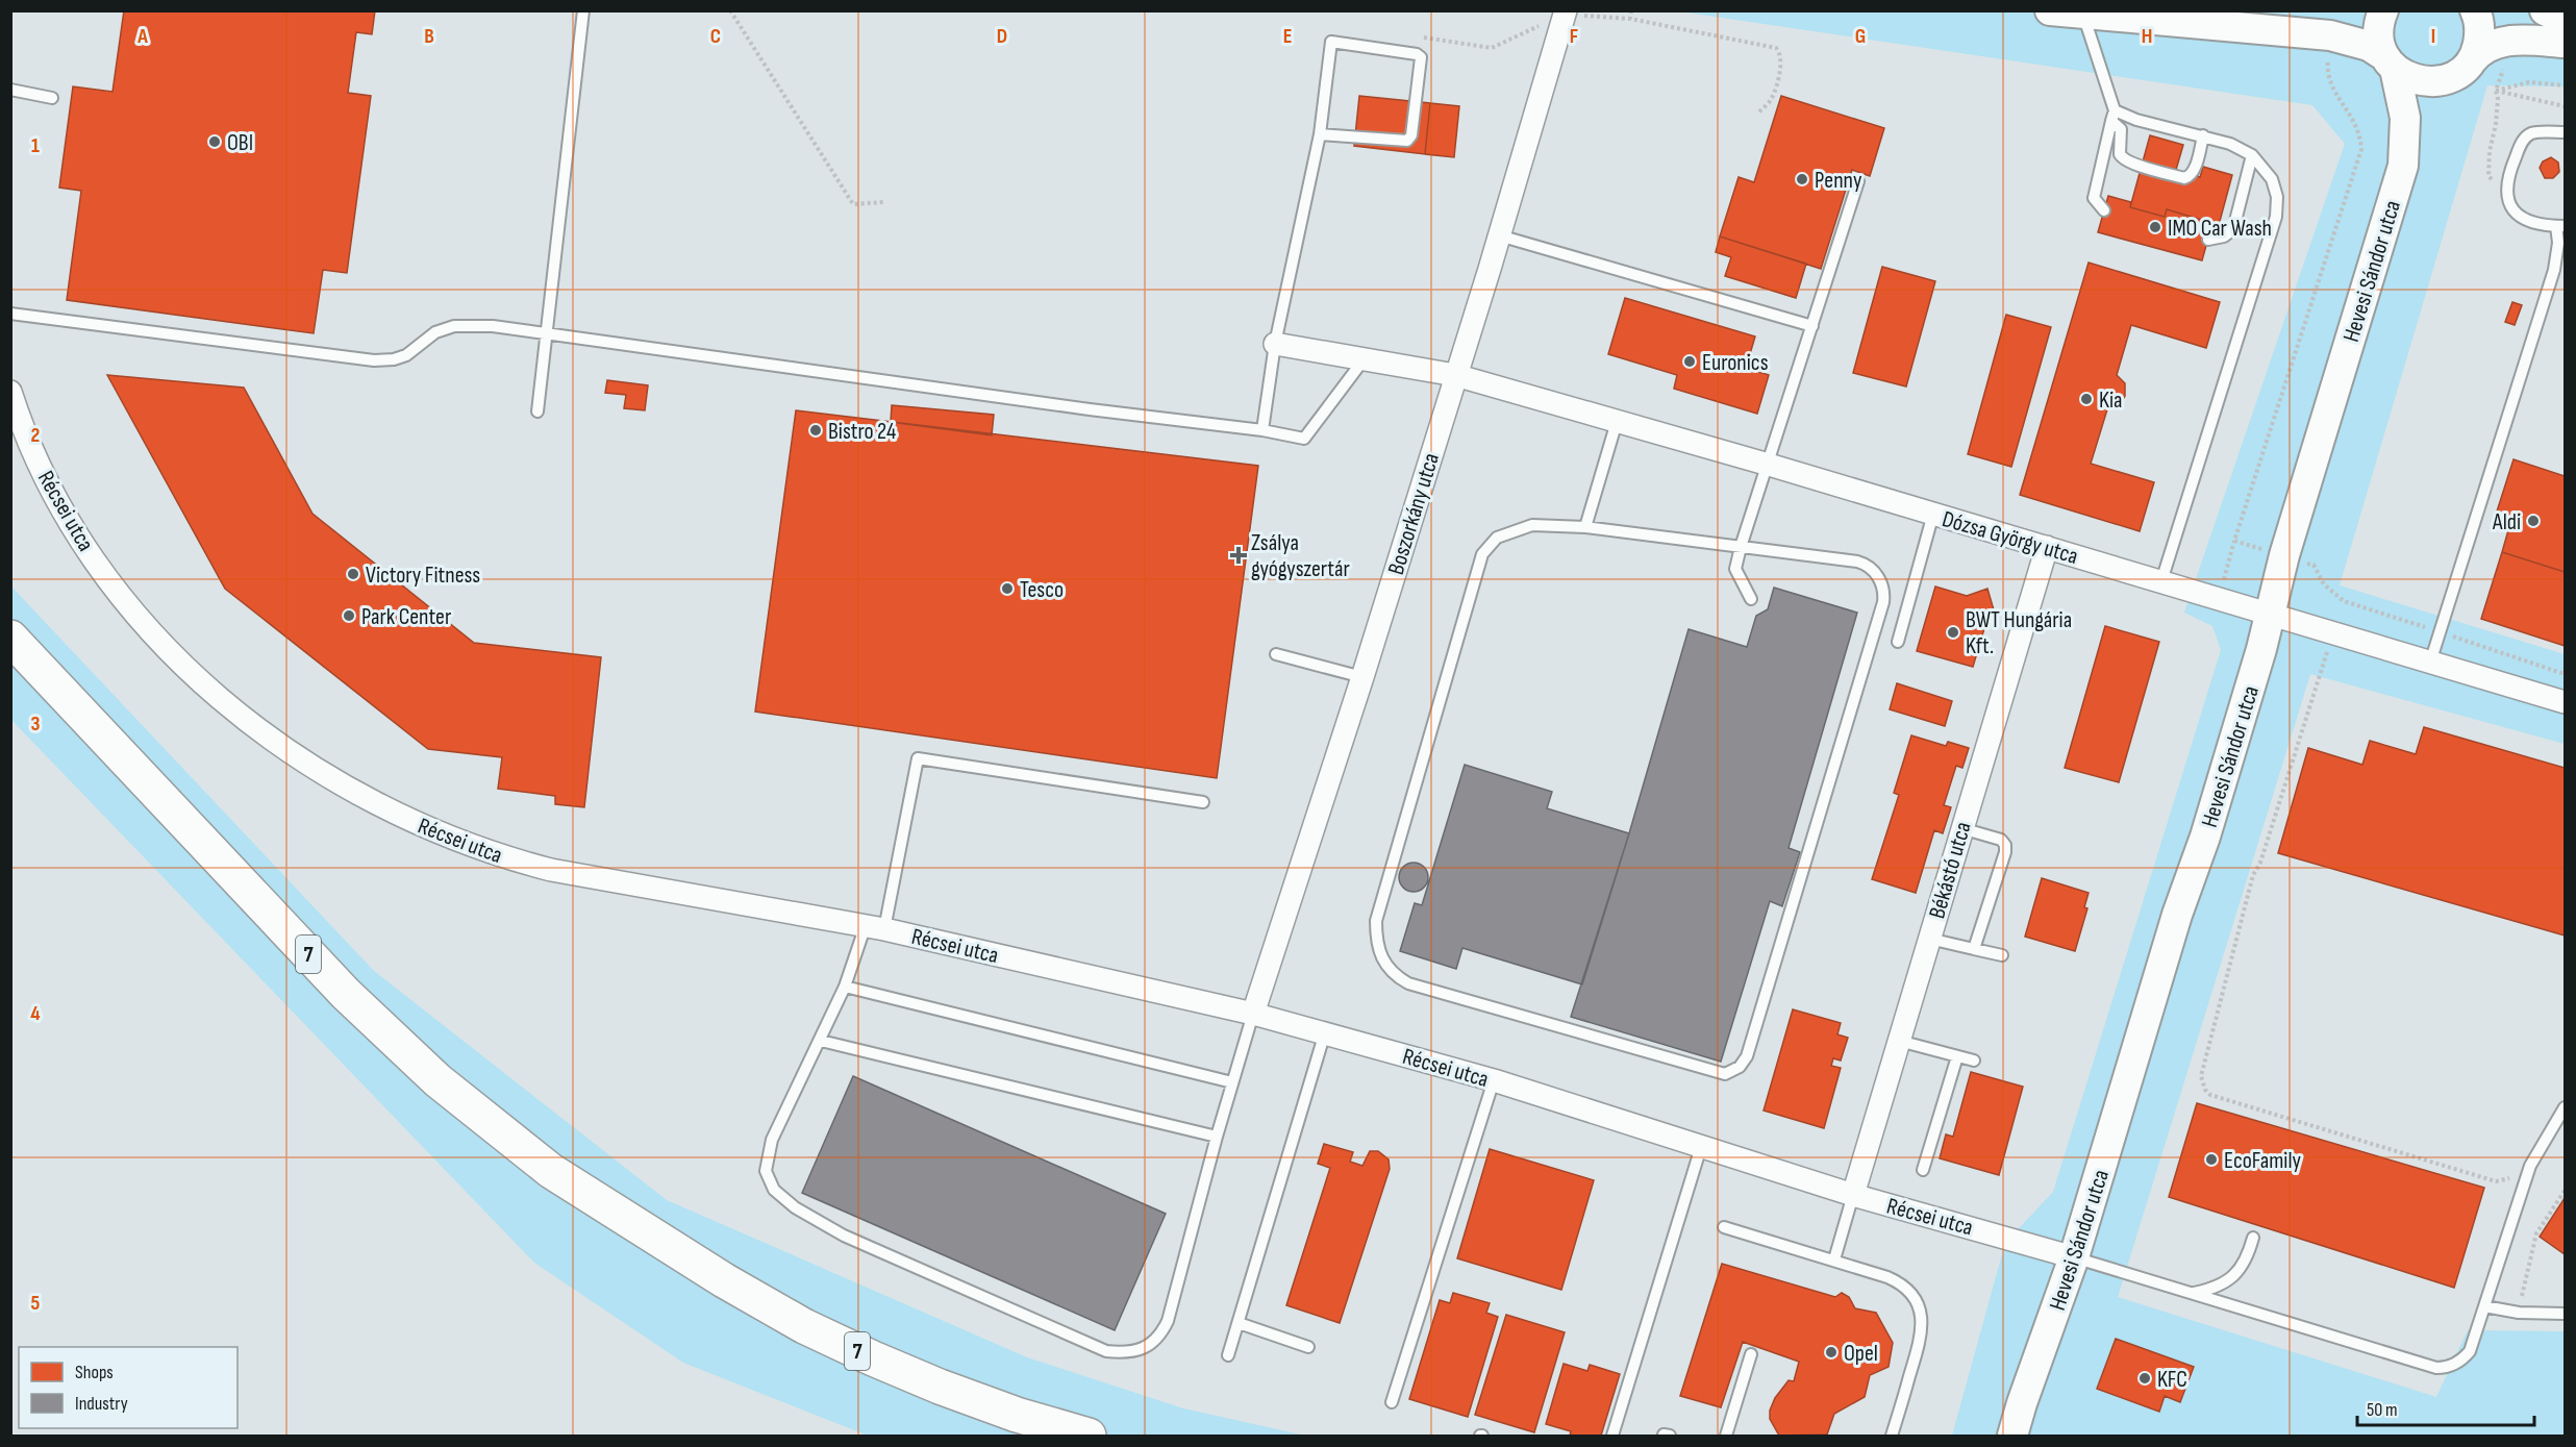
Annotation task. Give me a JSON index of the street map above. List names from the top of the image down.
{
  "streets": {
    "main road": ["Hevesi Sándor utca", "7"],
    "street": [
      "Récsei utca",
      "Boszorkány utca",
      "Dózsa György utca",
      "Békástó utca"
    ]
  },
  "crossings": [
    ["Hevesi Sándor utca", "Récsei utca"],
    ["Hevesi Sándor utca", "Dózsa György utca"],
    ["Récsei utca", "Boszorkány utca"],
    ["Récsei utca", "Békástó utca"],
    ["Boszorkány utca", "Dózsa György utca"],
    ["Dózsa György utca", "Békástó utca"]
  ],
  "places": {
    "other": [
      "OBI",
      "Penny",
      "IMO Car Wash",
      "Euronics",
      "Kia",
      "Bistro 24",
      "Aldi",
      "Victory Fitness",
      "Tesco",
      "Park Center",
      "BWT Hungária Kft.",
      "EcoFamily",
      "Opel",
      "KFC"
    ],
    "health": ["Zsálya gyógyszertár"]
  },
  "legend": ["Shops", "Industry"],
  "scale_bar": "50 m",
  "grid": {
    "columns": [
      "A",
      "B",
      "C",
      "D",
      "E",
      "F",
      "G",
      "H",
      "I"
    ],
    "rows": [
      "1",
      "2",
      "3",
      "4",
      "5"
    ]
  }
}
